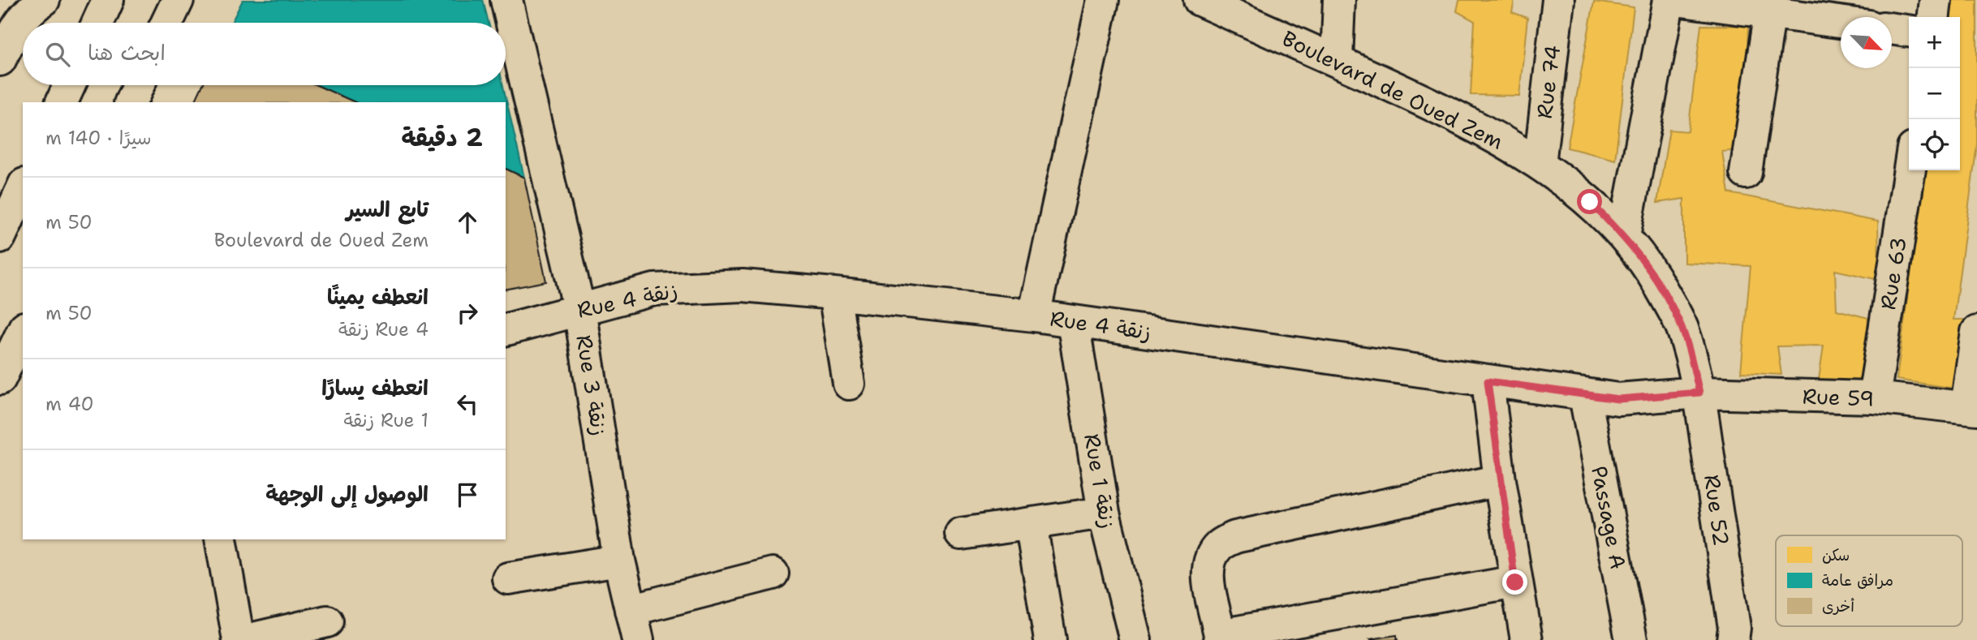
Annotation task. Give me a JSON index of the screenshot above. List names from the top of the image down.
{
  "streets": {
    "street": [
      "Rue 74",
      "Boulevard de Oued Zem",
      "Rue 63",
      "Rue 4 زنقة",
      "Rue 3 زنقة",
      "Rue 59",
      "Rue 1 زنقة",
      "Rue 52",
      "Passage A"
    ]
  },
  "crossings": [
    ["Rue 74", "Boulevard de Oued Zem"],
    ["Boulevard de Oued Zem", "Rue 4 زنقة"],
    ["Boulevard de Oued Zem", "Rue 59"],
    ["Boulevard de Oued Zem", "Rue 52"],
    ["Rue 63", "Rue 59"],
    ["Rue 4 زنقة", "Rue 3 زنقة"],
    ["Rue 4 زنقة", "Rue 59"],
    ["Rue 4 زنقة", "Rue 1 زنقة"],
    ["Rue 4 زنقة", "Rue 52"],
    ["Rue 4 زنقة", "Passage A"],
    ["Rue 59", "Rue 52"]
  ],
  "legend": ["سكن", "مرافق عامة", "أخرى"],
  "north": "bottom right",
  "page": {
    "map_buttons": ["+", "−"],
    "search": "ابحث هنا",
    "heading": ["2 دقيقة", "سيرًا · 140 m"],
    "list": [
      ["تابع السير", "Boulevard de Oued Zem", "50 m"],
      ["انعطف يمينًا", "Rue 4 زنقة", "50 m"],
      ["انعطف يسارًا", "Rue 1 زنقة", "40 m"],
      "الوصول إلى الوجهة"
    ]
  }
}
